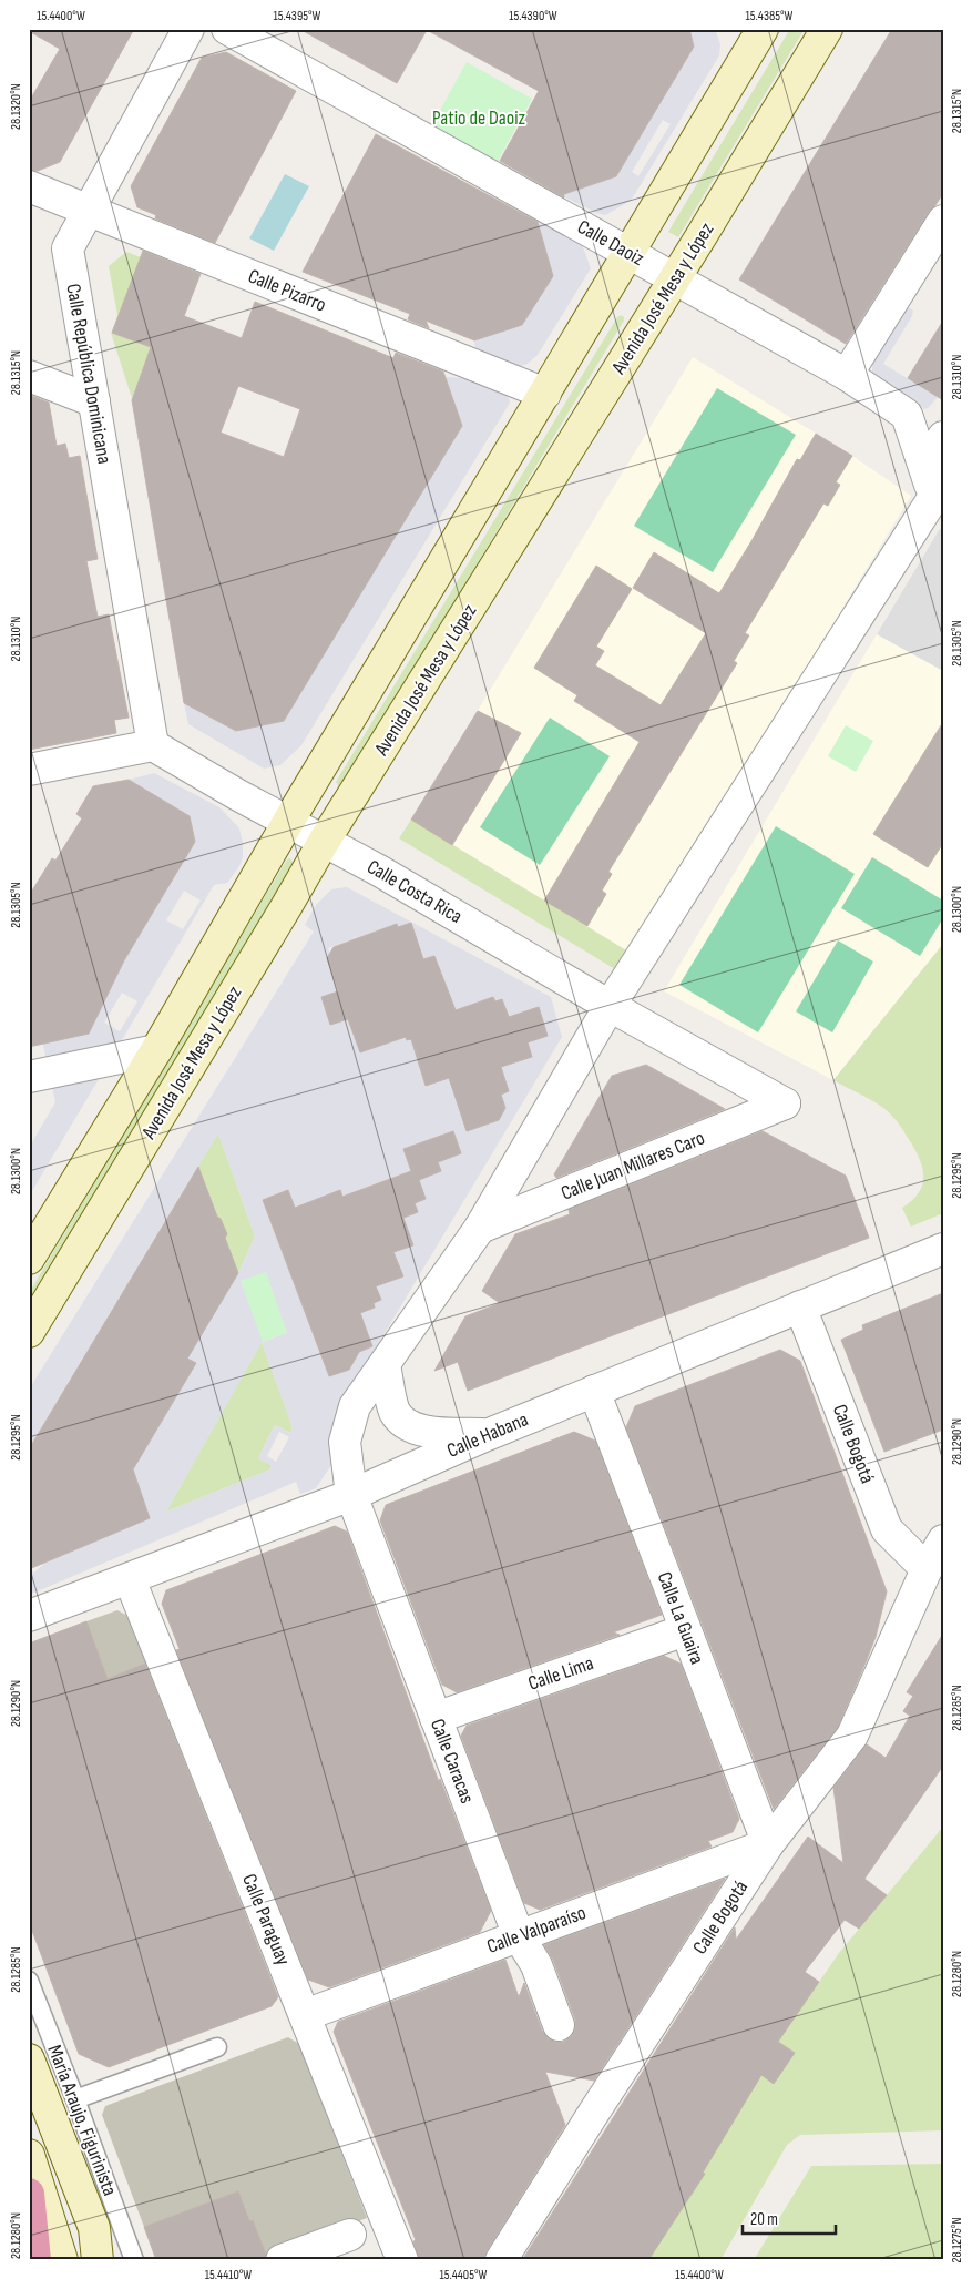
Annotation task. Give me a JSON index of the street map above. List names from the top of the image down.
{
  "streets": {
    "street": [
      "Calle Daoiz",
      "Calle Pizarro",
      "Avenida José Mesa y López",
      "Calle República Dominicana",
      "Calle Costa Rica",
      "Calle Juan Millares Caro",
      "Calle Habana",
      "Calle Bogotá",
      "Calle La Guaira",
      "Calle Lima",
      "Calle Caracas",
      "Calle Paraguay",
      "Calle Valparaíso",
      "María Araujo, Figurinista"
    ]
  },
  "crossings": [
    ["Calle Daoiz", "Avenida José Mesa y López"],
    ["Calle Daoiz", "Calle Caracas"],
    ["Calle Pizarro", "Avenida José Mesa y López"],
    ["Calle Pizarro", "Calle República Dominicana"],
    ["Avenida José Mesa y López", "Calle Costa Rica"],
    ["Calle República Dominicana", "Calle Costa Rica"],
    ["Calle Costa Rica", "Calle Juan Millares Caro"],
    ["Calle Costa Rica", "Calle Caracas"],
    ["Calle Juan Millares Caro", "Calle Caracas"],
    ["Calle Habana", "Calle Bogotá"],
    ["Calle Habana", "Calle La Guaira"],
    ["Calle Habana", "Calle Caracas"],
    ["Calle Habana", "Calle Paraguay"],
    ["Calle Bogotá", "Calle La Guaira"],
    ["Calle Bogotá", "Calle Valparaíso"],
    ["Calle La Guaira", "Calle Lima"],
    ["Calle La Guaira", "Calle Valparaíso"],
    ["Calle Lima", "Calle Caracas"],
    ["Calle Caracas", "Calle Valparaíso"],
    ["Calle Paraguay", "Calle Valparaíso"]
  ],
  "parks": ["Patio de Daoiz"],
  "scale_bar": "20 m",
  "coordinates": [
    "15.4400°W",
    "15.4395°W",
    "15.4390°W",
    "15.4385°W",
    "28.1320°N",
    "28.1315°N",
    "28.1310°N",
    "28.1305°N",
    "28.1300°N",
    "28.1295°N",
    "28.1290°N",
    "28.1285°N",
    "28.1280°N",
    "28.1275°N",
    "15.4410°W",
    "15.4405°W"
  ]
}
